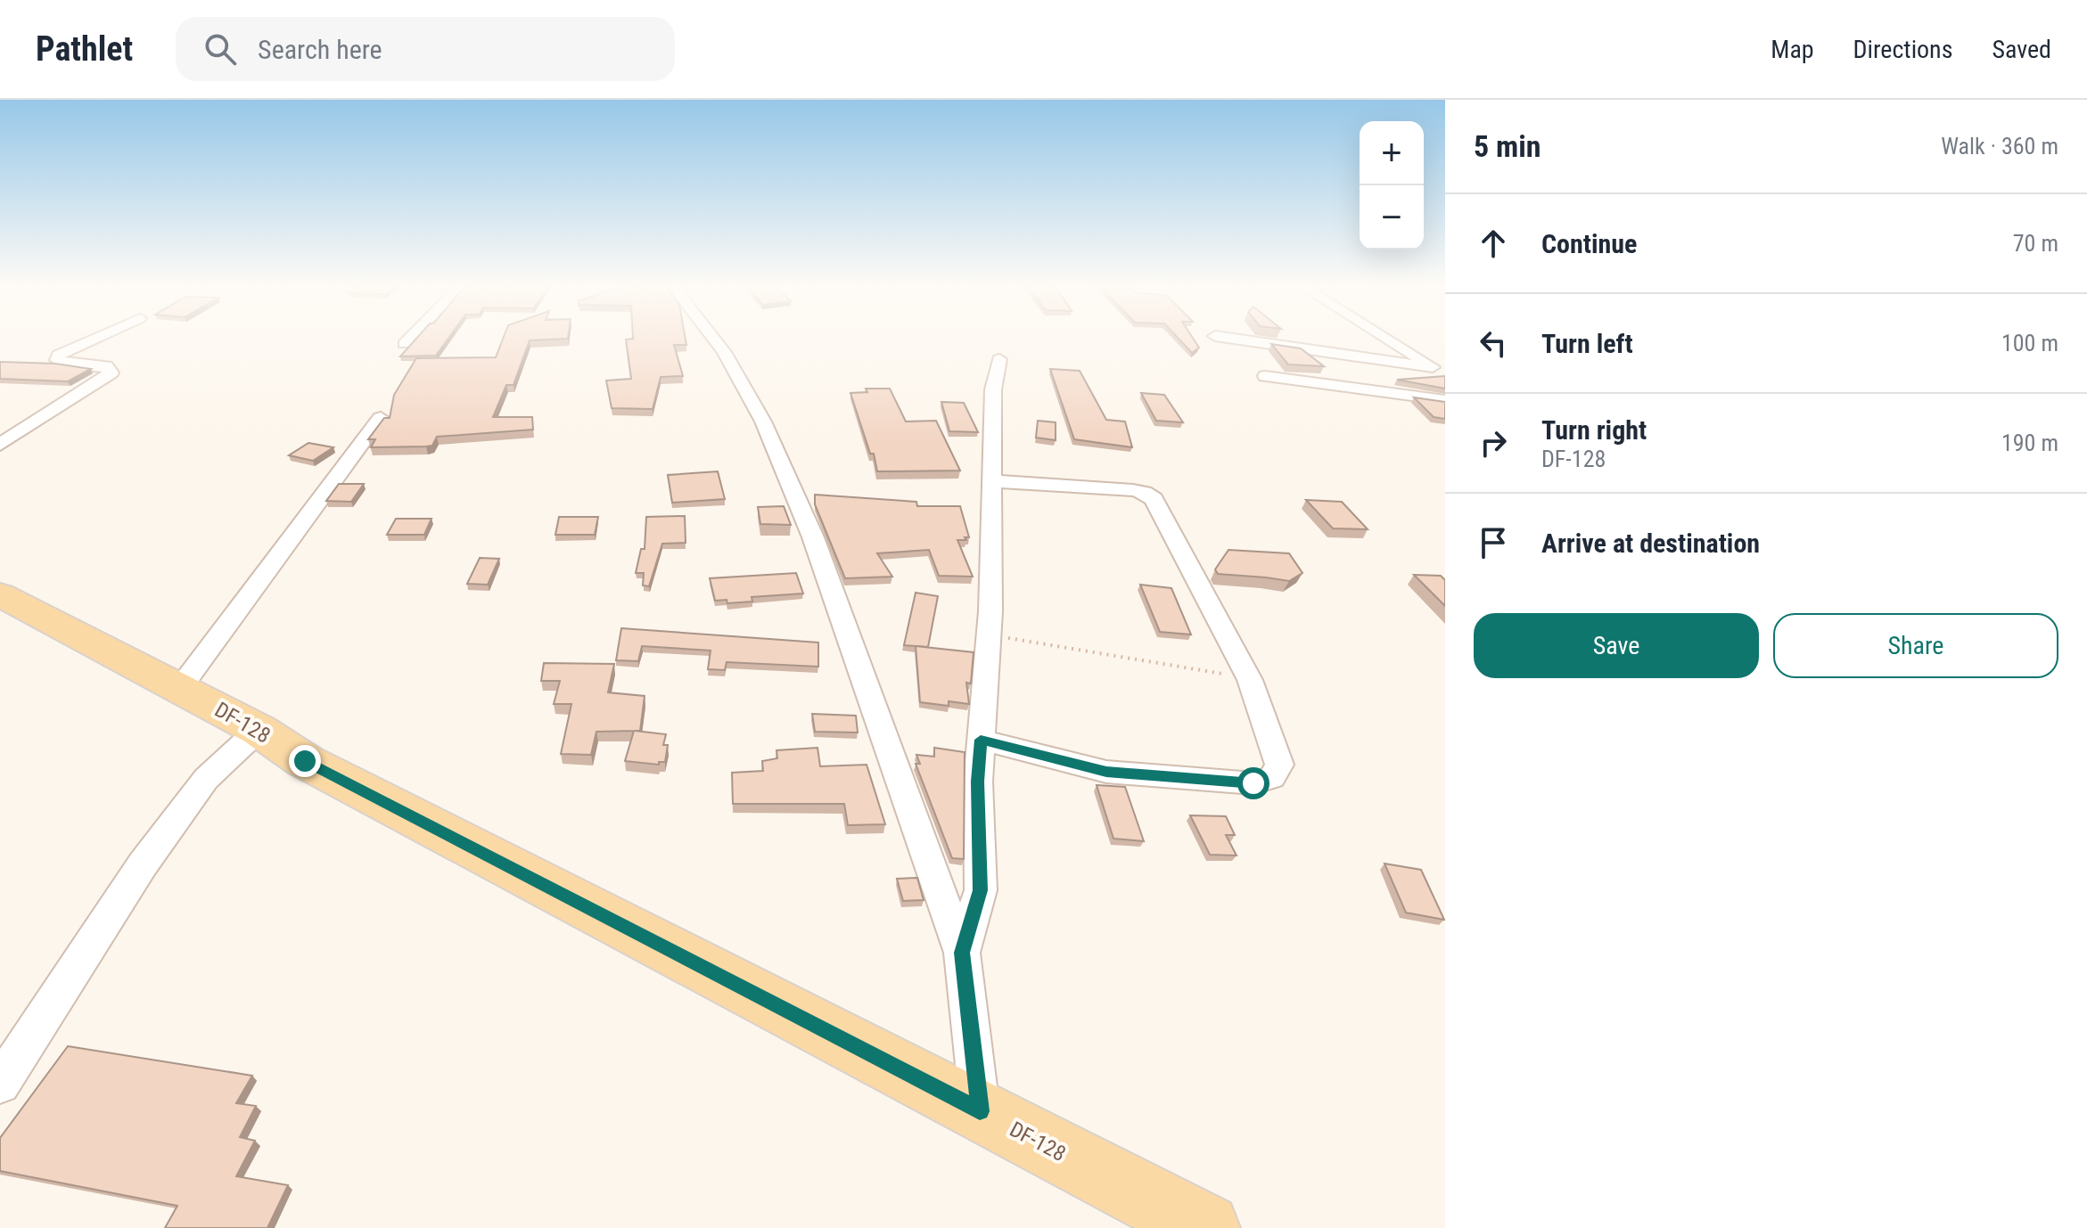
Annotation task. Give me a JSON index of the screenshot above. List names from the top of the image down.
{
  "streets": {
    "main road": ["DF-128"]
  },
  "page": {
    "header": "Pathlet",
    "search": "Search here",
    "nav": ["Map", "Directions", "Saved"],
    "heading": ["5 min", "Walk · 360 m"],
    "map_buttons": ["+", "−"],
    "list": [
      ["Continue", "70 m"],
      ["Turn left", "100 m"],
      ["Turn right", "DF-128", "190 m"],
      "Arrive at destination"
    ],
    "buttons": ["Save", "Share"]
  }
}
